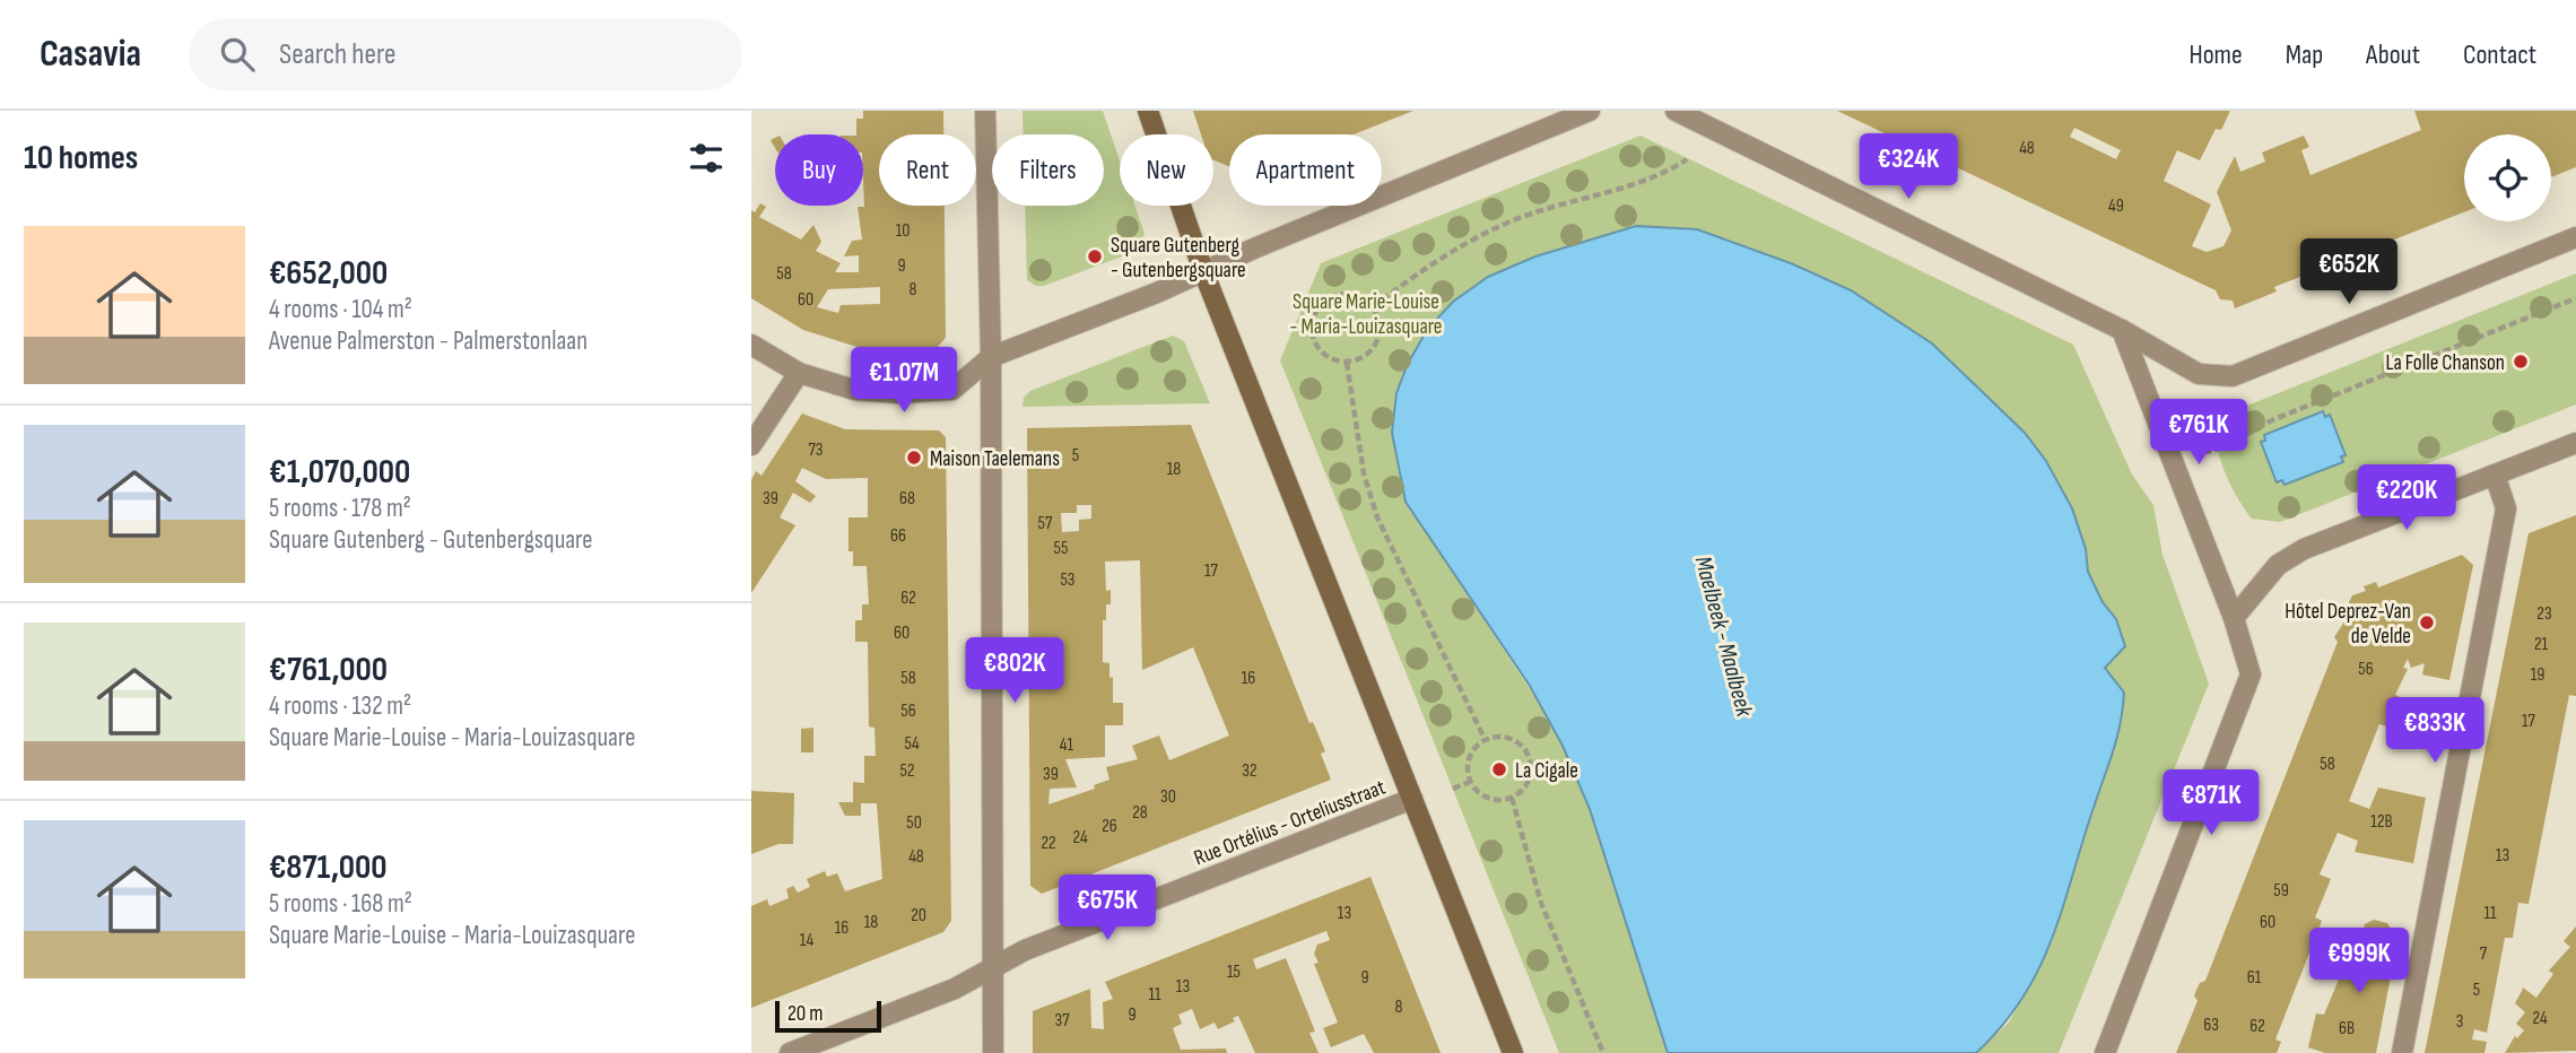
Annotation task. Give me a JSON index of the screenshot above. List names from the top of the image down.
{
  "streets": {
    "street": ["Rue Ortélius - Orteliusstraat"]
  },
  "water": ["Maelbeek - Maalbeek"],
  "parks": ["Square Marie-Louise - Maria-Louizasquare"],
  "places": [
    "Square Gutenberg - Gutenbergsquare",
    "La Folle Chanson",
    "Maison Taelemans",
    "Hôtel Deprez-Van de Velde",
    "La Cigale"
  ],
  "house_numbers": [
    "48",
    "49",
    "10",
    "9",
    "58",
    "8",
    "60",
    "73",
    "5",
    "18",
    "39",
    "68",
    "57",
    "66",
    "55",
    "17",
    "53",
    "62",
    "23",
    "60",
    "21",
    "56",
    "19",
    "58",
    "16",
    "56",
    "17",
    "54",
    "41",
    "58",
    "52",
    "32",
    "39",
    "30",
    "28",
    "12B",
    "50",
    "26",
    "24",
    "22",
    "13",
    "48",
    "59",
    "13",
    "11",
    "20",
    "18",
    "60",
    "16",
    "14",
    "7",
    "15",
    "9",
    "61",
    "13",
    "5",
    "11",
    "8",
    "9",
    "24",
    "37",
    "3",
    "63",
    "62",
    "6B"
  ],
  "scale_bar": "20 m",
  "page": {
    "header": "Casavia",
    "search": "Search here",
    "nav": [
      "Home",
      "Map",
      "About",
      "Contact"
    ],
    "heading": "10 homes",
    "price": [
      "€324K",
      "€652K",
      "€1.07M",
      "€761K",
      "€220K",
      "€802K",
      "€833K",
      "€871K",
      "€675K",
      "€999K"
    ],
    "chip": [
      "Buy",
      "Rent",
      "Filters",
      "New",
      "Apartment"
    ],
    "list": [
      {
        "name": "€652,000",
        "note": "4 rooms · 104 m² · Avenue Palmerston - Palmerstonlaan"
      },
      {
        "name": "€1,070,000",
        "note": "5 rooms · 178 m² · Square Gutenberg - Gutenbergsquare"
      },
      {
        "name": "€761,000",
        "note": "4 rooms · 132 m² · Square Marie-Louise - Maria-Louizasquare"
      },
      {
        "name": "€871,000",
        "note": "5 rooms · 168 m² · Square Marie-Louise - Maria-Louizasquare"
      }
    ],
    "scale": "20 m"
  }
}
